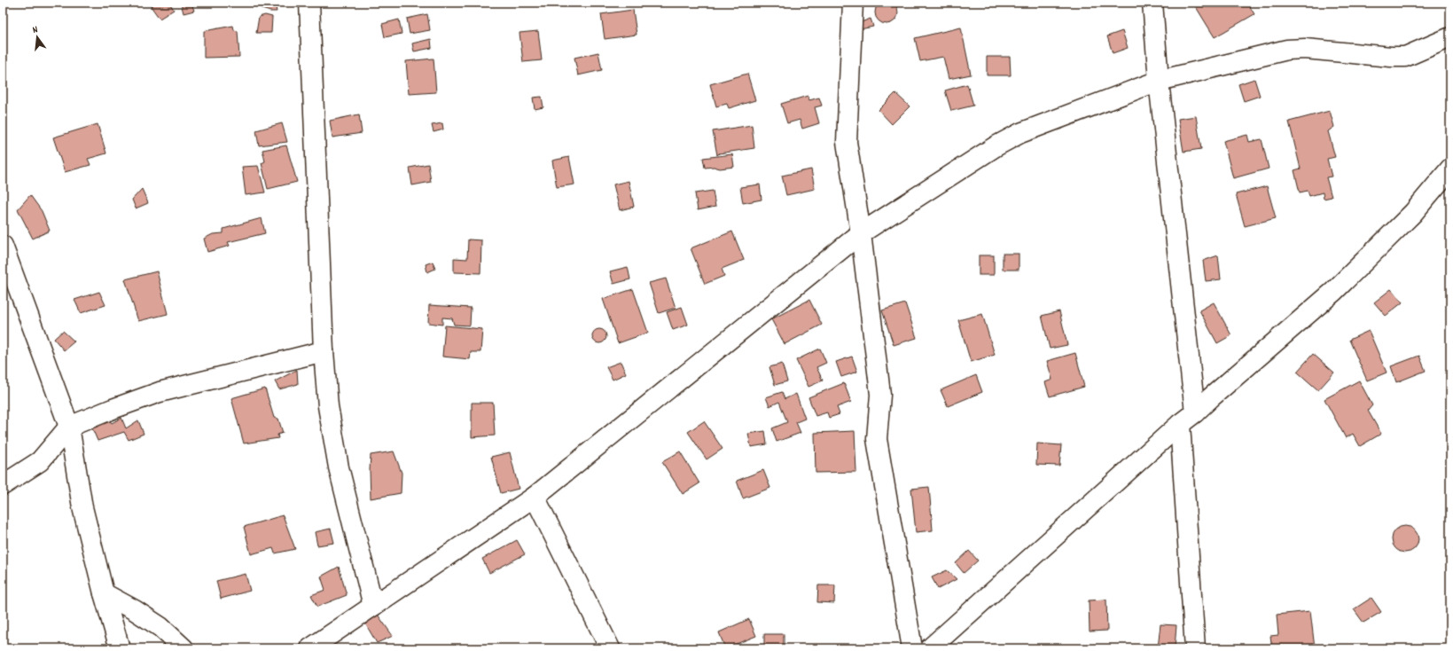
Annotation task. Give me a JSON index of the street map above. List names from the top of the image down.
{
  "north": "top"
}
